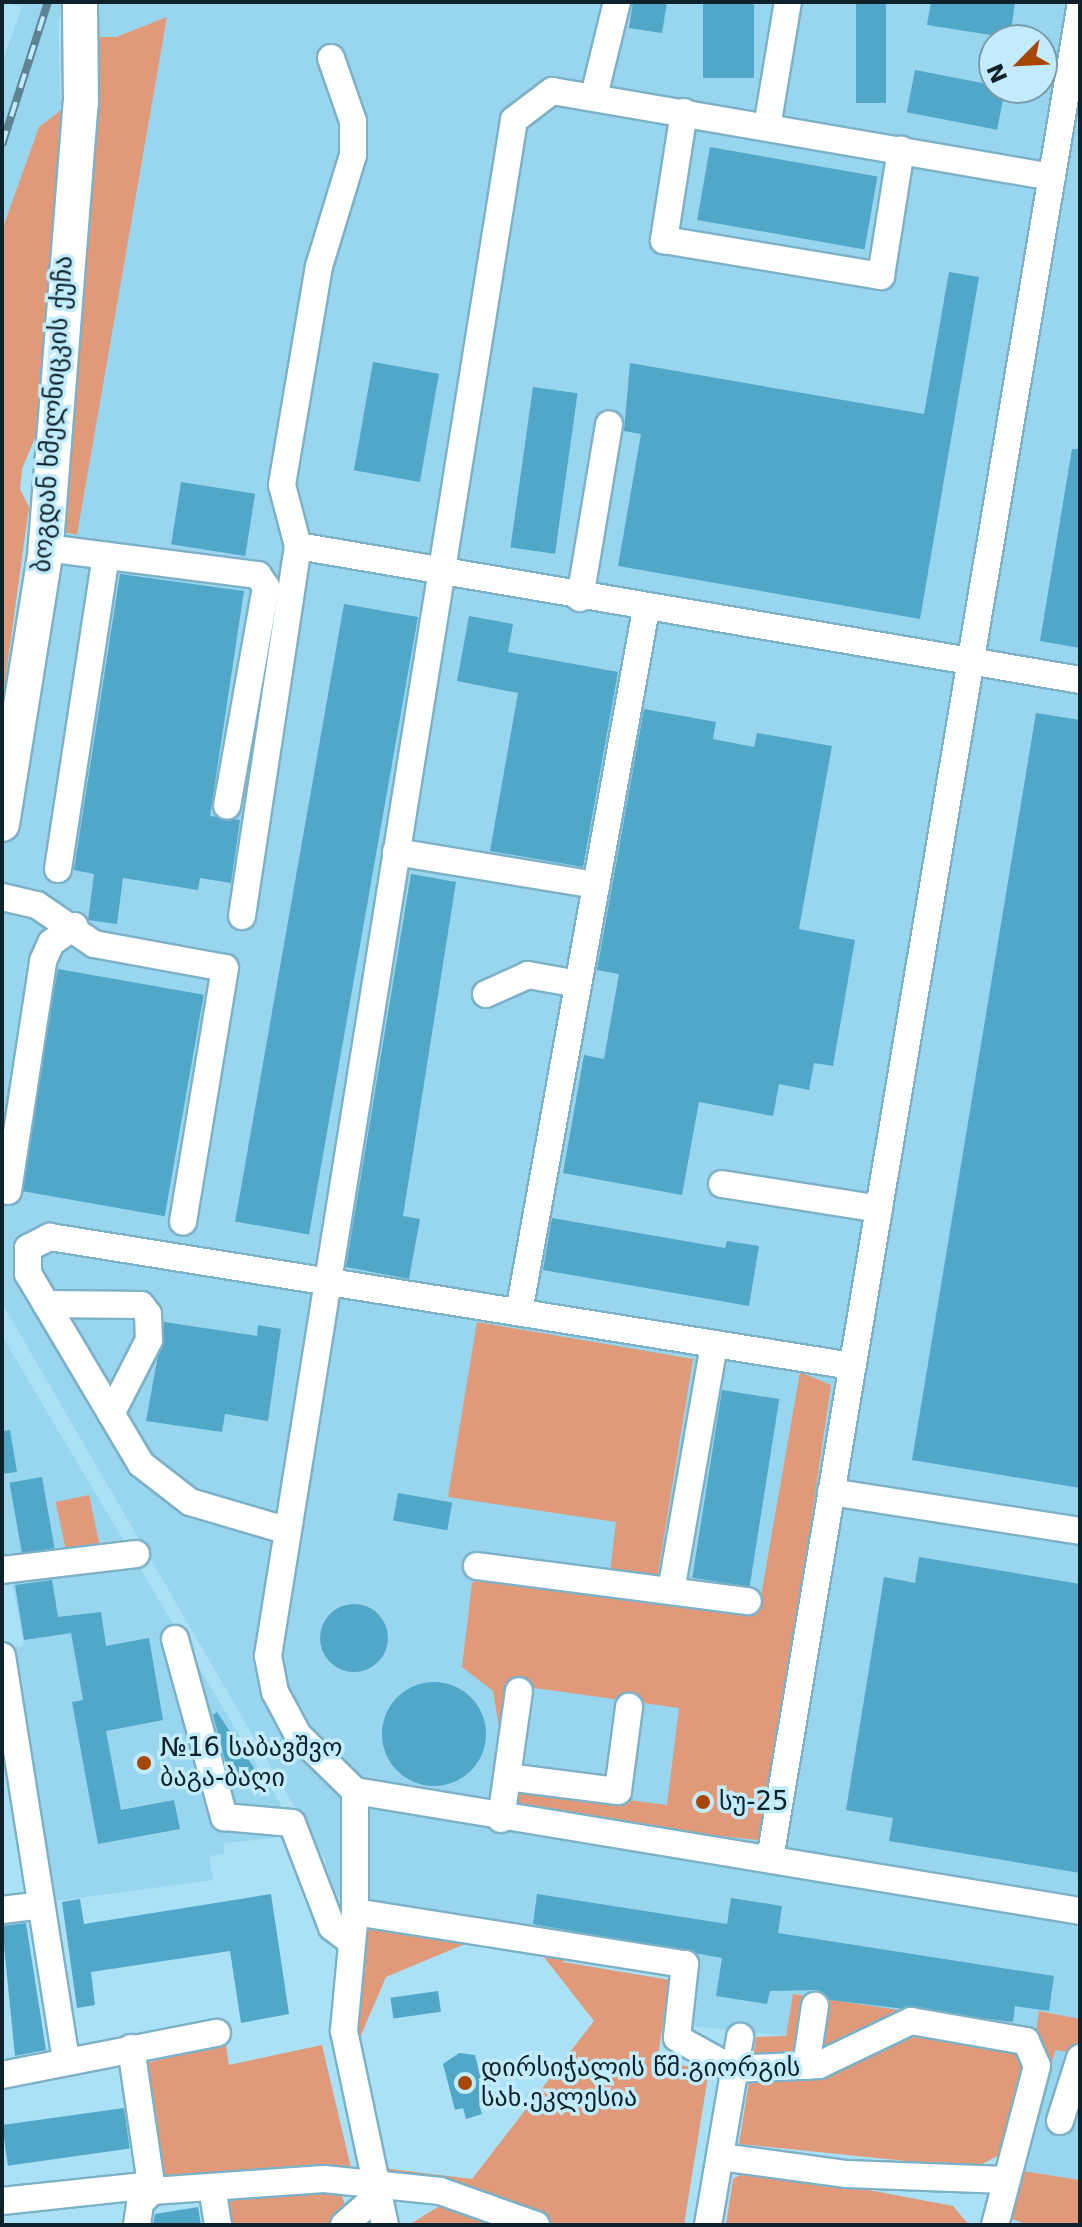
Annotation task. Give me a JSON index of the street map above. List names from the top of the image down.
{
  "streets": {
    "main road": ["ბოგდან ხმელნიცკის ქუჩა"]
  },
  "places": ["№16 საბავშვო ბაგა-ბაღი", "სუ-25", "დირსიჭალის წმ.გიორგის სახ.ეკლესია"],
  "north": "bottom left"
}
